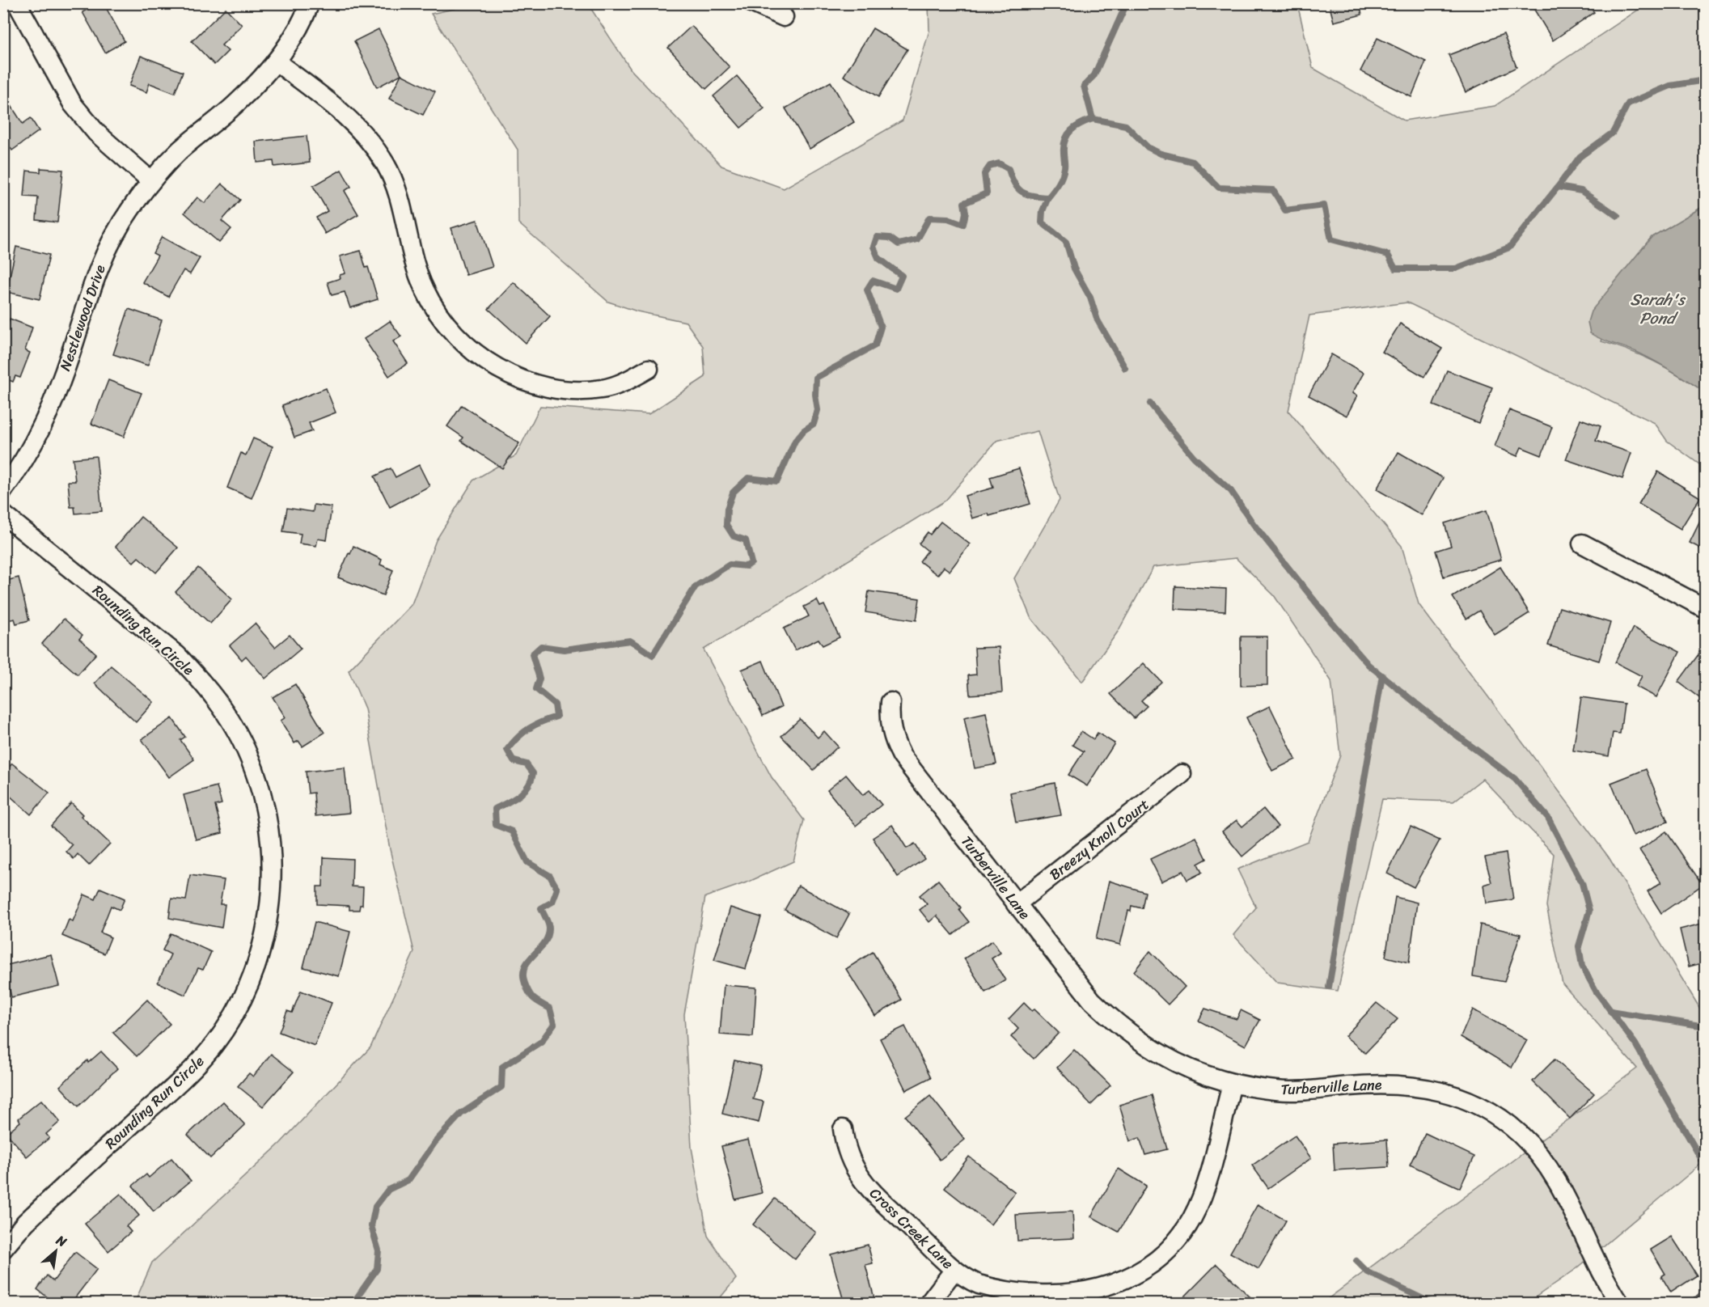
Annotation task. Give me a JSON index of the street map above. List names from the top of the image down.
{
  "streets": {
    "street": [
      "Nestlewood Drive",
      "Rounding Run Circle",
      "Breezy Knoll Court",
      "Turberville Lane",
      "Cross Creek Lane"
    ]
  },
  "crossings": [
    ["Breezy Knoll Court", "Turberville Lane"],
    ["Turberville Lane", "Cross Creek Lane"]
  ],
  "water": ["Sarah's Pond"],
  "north": "top right"
}
